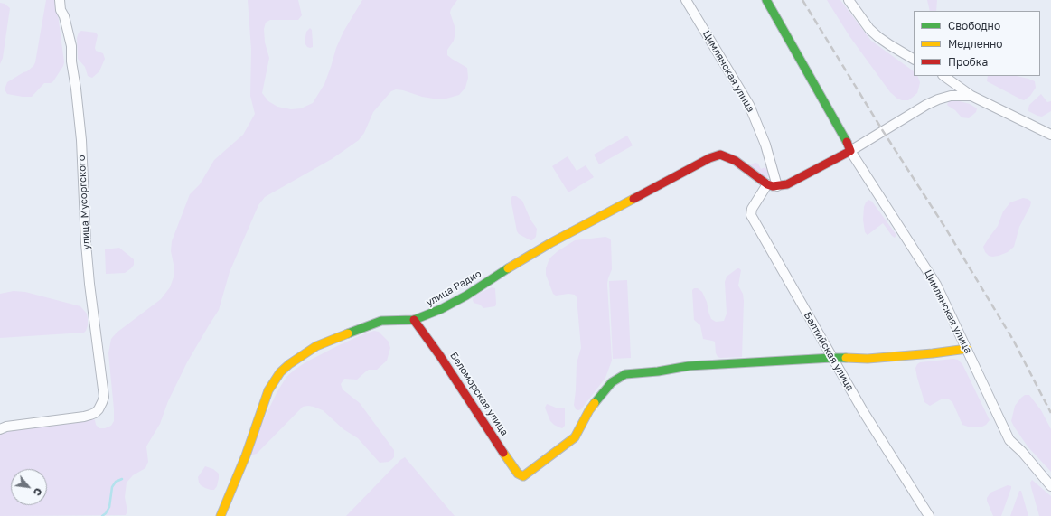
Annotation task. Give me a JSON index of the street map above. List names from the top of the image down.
{
  "streets": {
    "main road": ["улица Радио", "Беломорская улица"],
    "street": ["Цимлянская улица", "улица Мусоргского", "Балтийская улица"]
  },
  "crossings": [
    ["улица Радио", "Балтийская улица"],
    ["улица Радио", "Беломорская улица"],
    ["Балтийская улица", "Беломорская улица"]
  ],
  "legend": ["Свободно", "Медленно", "Пробка"],
  "north": "bottom right"
}
